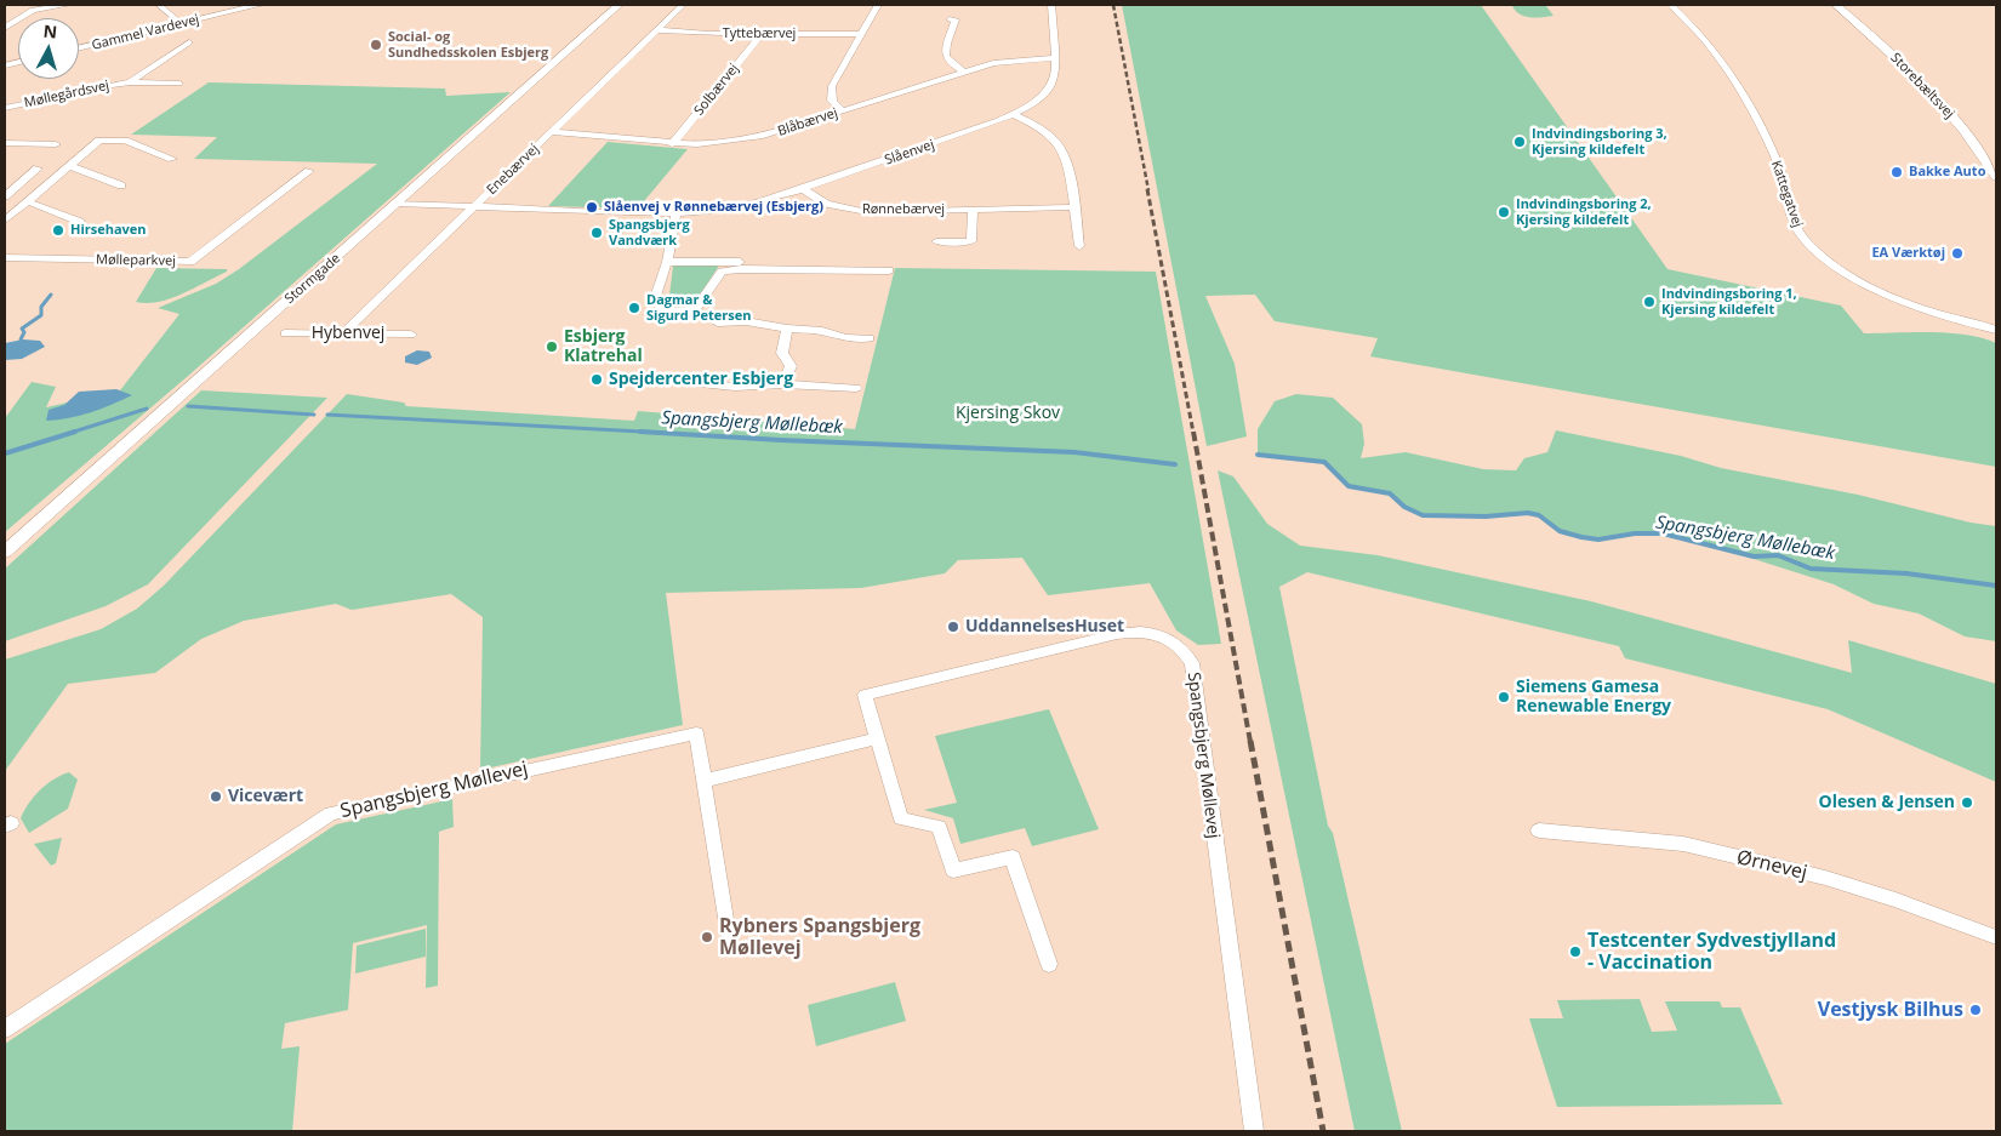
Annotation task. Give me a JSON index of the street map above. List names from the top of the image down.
{
  "streets": {
    "street": [
      "Gammel Vardevej",
      "Tyttebærvej",
      "Storebæltsvej",
      "Solbærvej",
      "Møllegårdsvej",
      "Blåbærvej",
      "Slåenvej",
      "Enebærvej",
      "Kattegatvej",
      "Rønnebærvej",
      "Mølleparkvej",
      "Stormgade",
      "Hybenvej",
      "Spangsbjerg Møllevej",
      "Ørnevej"
    ]
  },
  "crossings": [
    ["Tyttebærvej", "Solbærvej"],
    ["Tyttebærvej", "Enebærvej"],
    ["Solbærvej", "Blåbærvej"],
    ["Blåbærvej", "Slåenvej"],
    ["Blåbærvej", "Enebærvej"],
    ["Slåenvej", "Enebærvej"],
    ["Slåenvej", "Rønnebærvej"],
    ["Slåenvej", "Stormgade"],
    ["Enebærvej", "Hybenvej"]
  ],
  "water": ["Spangsbjerg Møllebæk"],
  "parks": ["Kjersing Skov"],
  "places": [
    "Social- og Sundhedsskolen Esbjerg",
    "Indvindingsboring 3, Kjersing kildefelt",
    "Bakke Auto",
    "Slåenvej v Rønnebærvej (Esbjerg)",
    "Indvindingsboring 2, Kjersing kildefelt",
    "Hirsehaven",
    "Spangsbjerg Vandværk",
    "EA Værktøj",
    "Indvindingsboring 1, Kjersing kildefelt",
    "Dagmar & Sigurd Petersen",
    "Esbjerg Klatrehal",
    "Spejdercenter Esbjerg",
    "UddannelsesHuset",
    "Siemens Gamesa Renewable Energy",
    "Vicevært",
    "Olesen & Jensen",
    "Rybners Spangsbjerg Møllevej",
    "Testcenter Sydvestjylland - Vaccination",
    "Vestjysk Bilhus"
  ],
  "north": "top"
}
